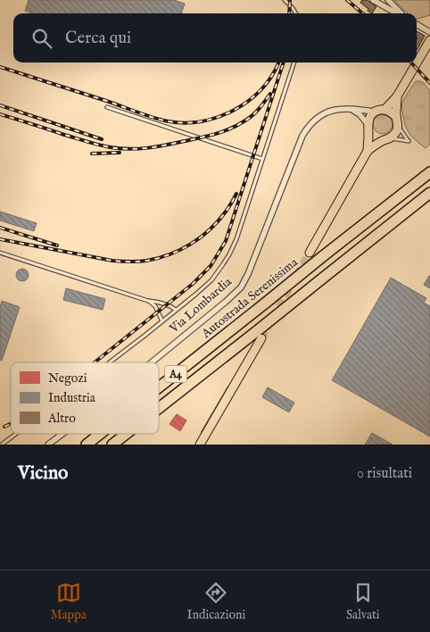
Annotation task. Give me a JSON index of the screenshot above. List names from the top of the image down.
{
  "streets": {
    "highway": ["Autostrada Serenissima", "A4"],
    "street": ["Via Lombardia"]
  },
  "legend": ["Negozi", "Industria", "Altro"],
  "page": {
    "search": "Cerca qui",
    "heading": ["Vicino", "0 risultati"],
    "nav": ["Mappa", "Indicazioni", "Salvati"]
  }
}
